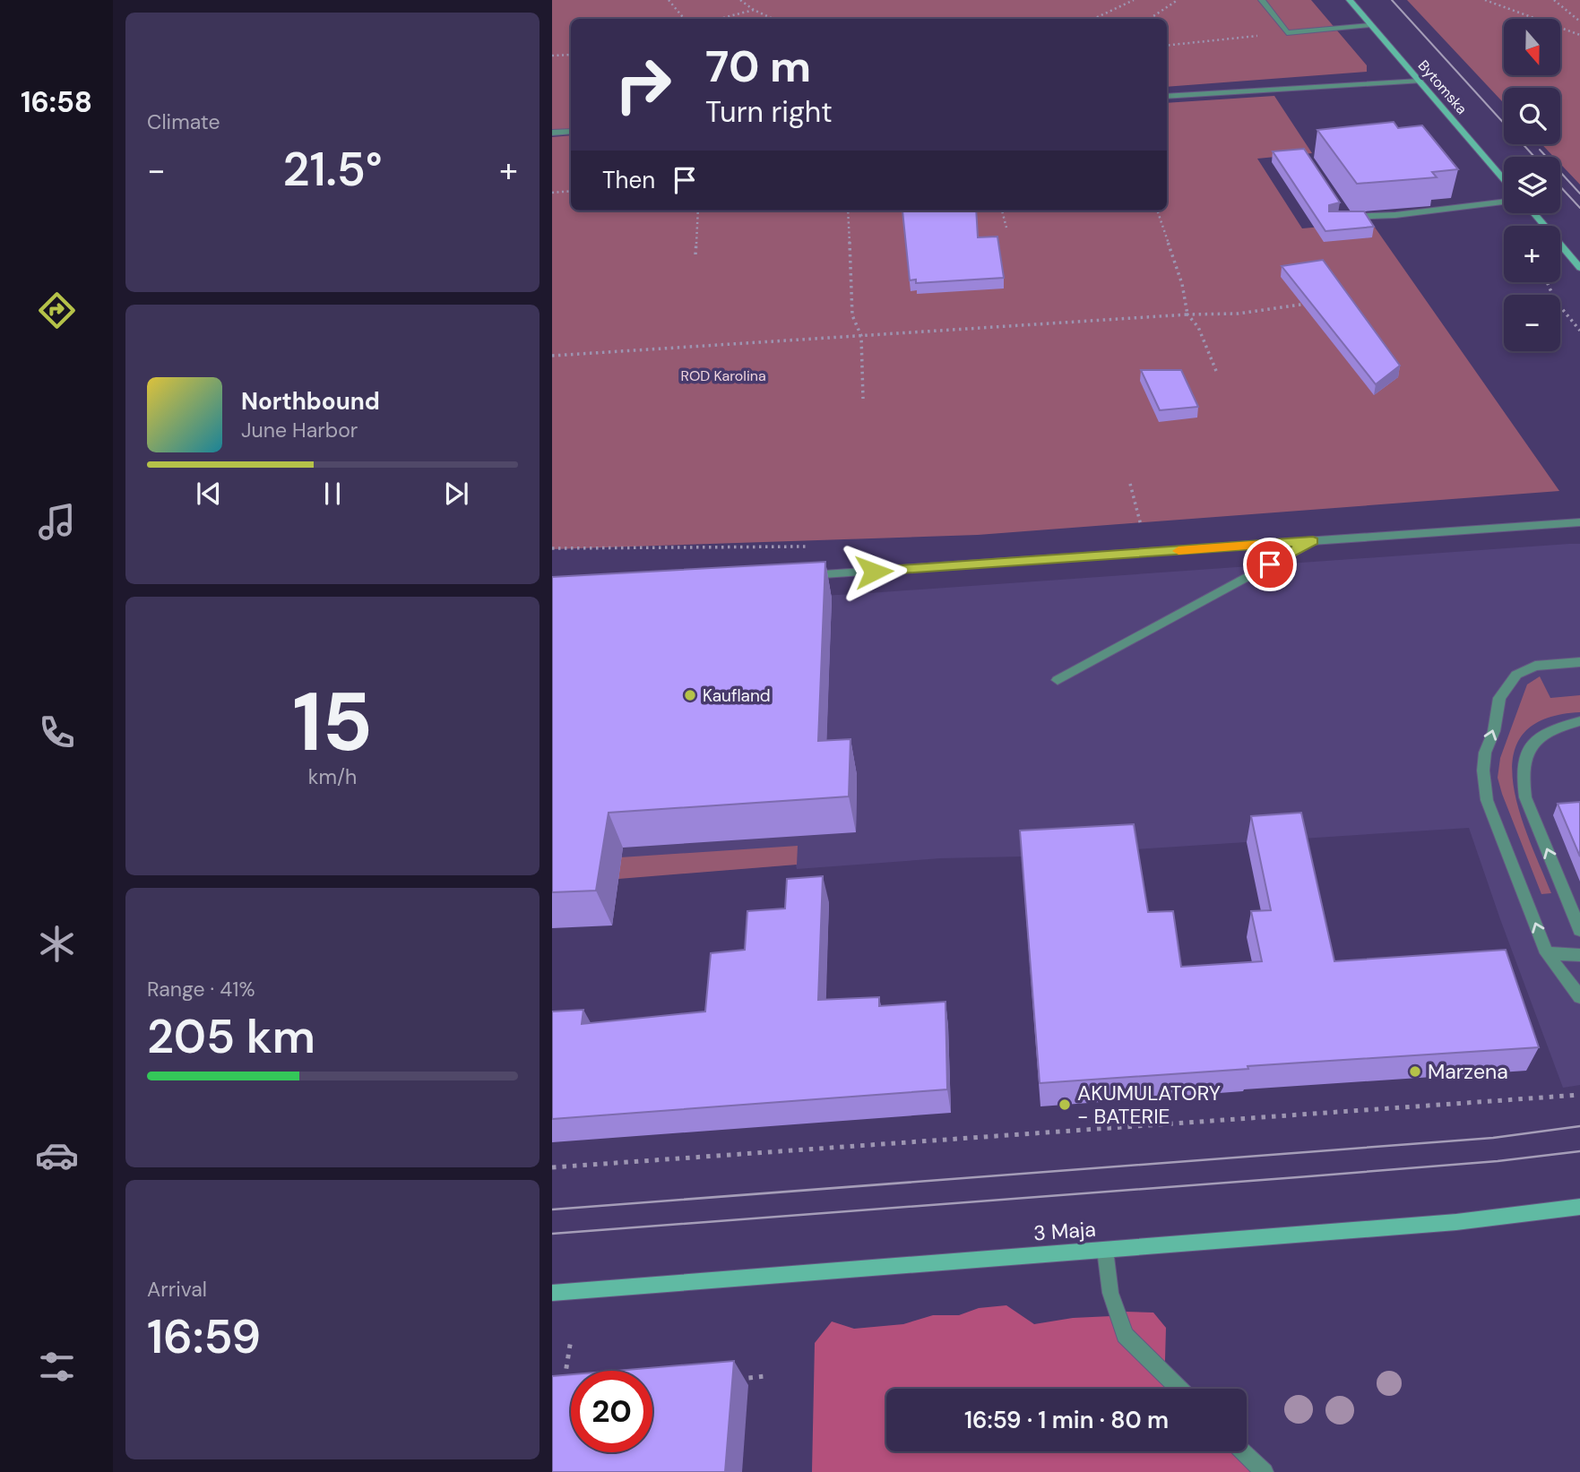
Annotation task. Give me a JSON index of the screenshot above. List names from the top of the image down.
{
  "streets": {
    "main road": ["Bytomska", "3 Maja"]
  },
  "parks": ["ROD Karolina"],
  "places": ["Kaufland", "Marzena", "AKUMULATORY - BATERIE"],
  "north": "bottom",
  "page": {
    "tabs": "16:58",
    "tile": [
      "Climate",
      ["15", "km/h"],
      ["Range · 41%", "205 km"],
      ["Arrival", "16:59"]
    ],
    "map_buttons": ["+", "−"],
    "turn": ["70 m", "Turn right"],
    "heat": ["−", "21.5°", "+"],
    "then": "Then",
    "song": ["Northbound", "June Harbor"],
    "limit": "20",
    "trip": "16:59 · 1 min · 80 m"
  }
}
